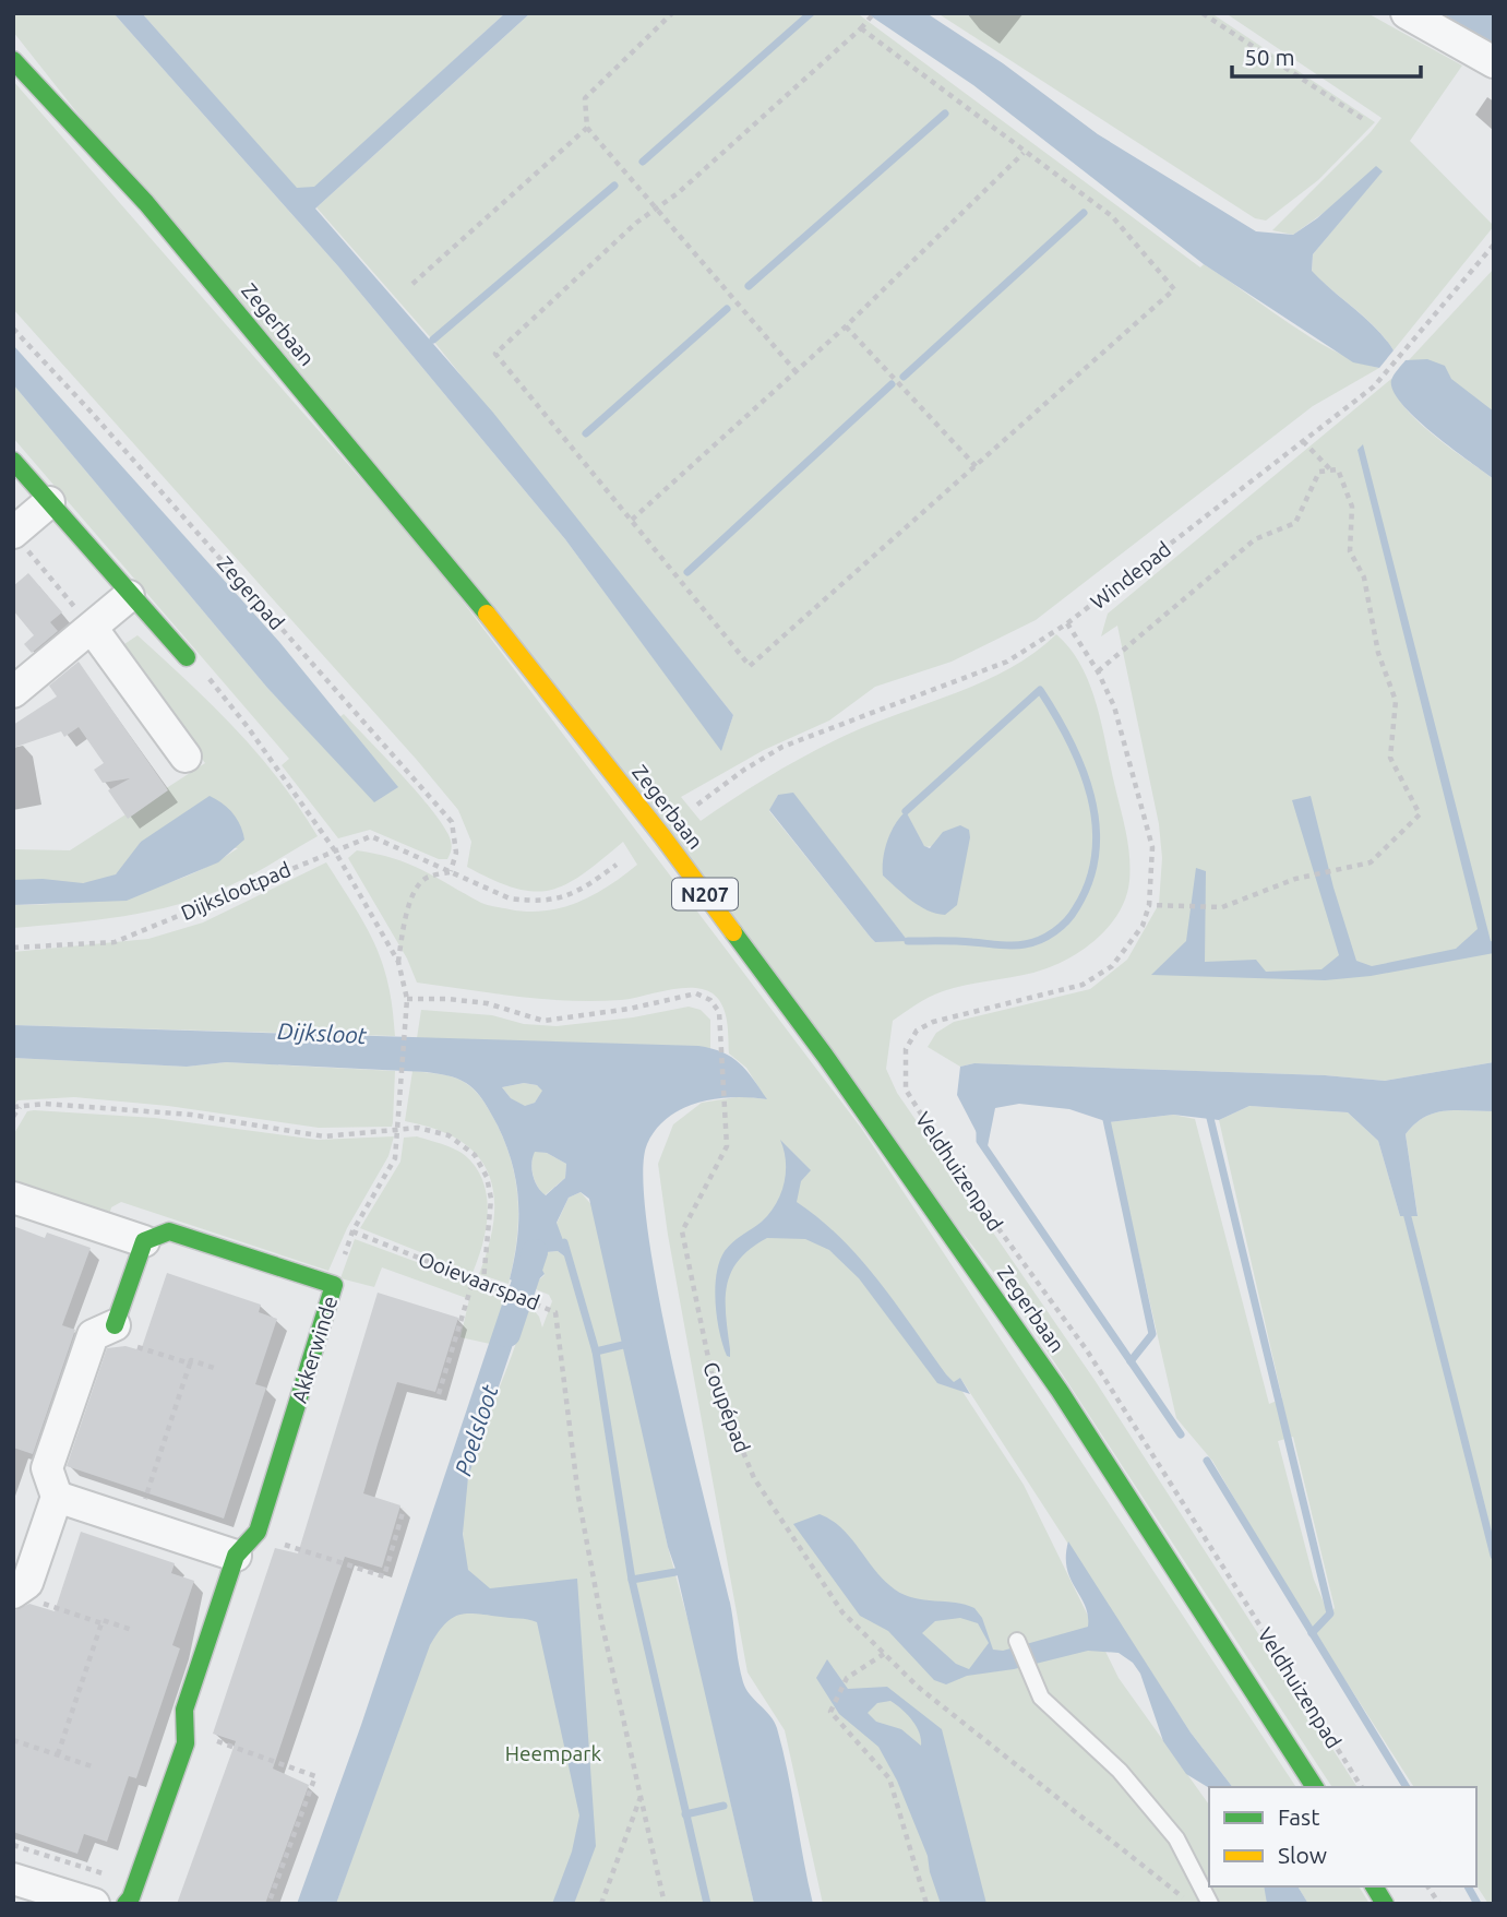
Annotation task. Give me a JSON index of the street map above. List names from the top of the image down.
{
  "streets": {
    "main road": ["Zegerbaan", "N207", "Akkerwinde"],
    "path": [
      "Windepad",
      "Zegerpad",
      "Dijkslootpad",
      "Veldhuizenpad",
      "Ooievaarspad",
      "Coupépad"
    ]
  },
  "crossings": [
    ["Windepad", "Veldhuizenpad"],
    ["Zegerpad", "Dijkslootpad"],
    ["Dijkslootpad", "Ooievaarspad"],
    ["Ooievaarspad", "Coupépad"]
  ],
  "water": ["Dijksloot", "Poelsloot"],
  "parks": ["Heempark"],
  "legend": ["Fast", "Slow"],
  "scale_bar": "50 m"
}
